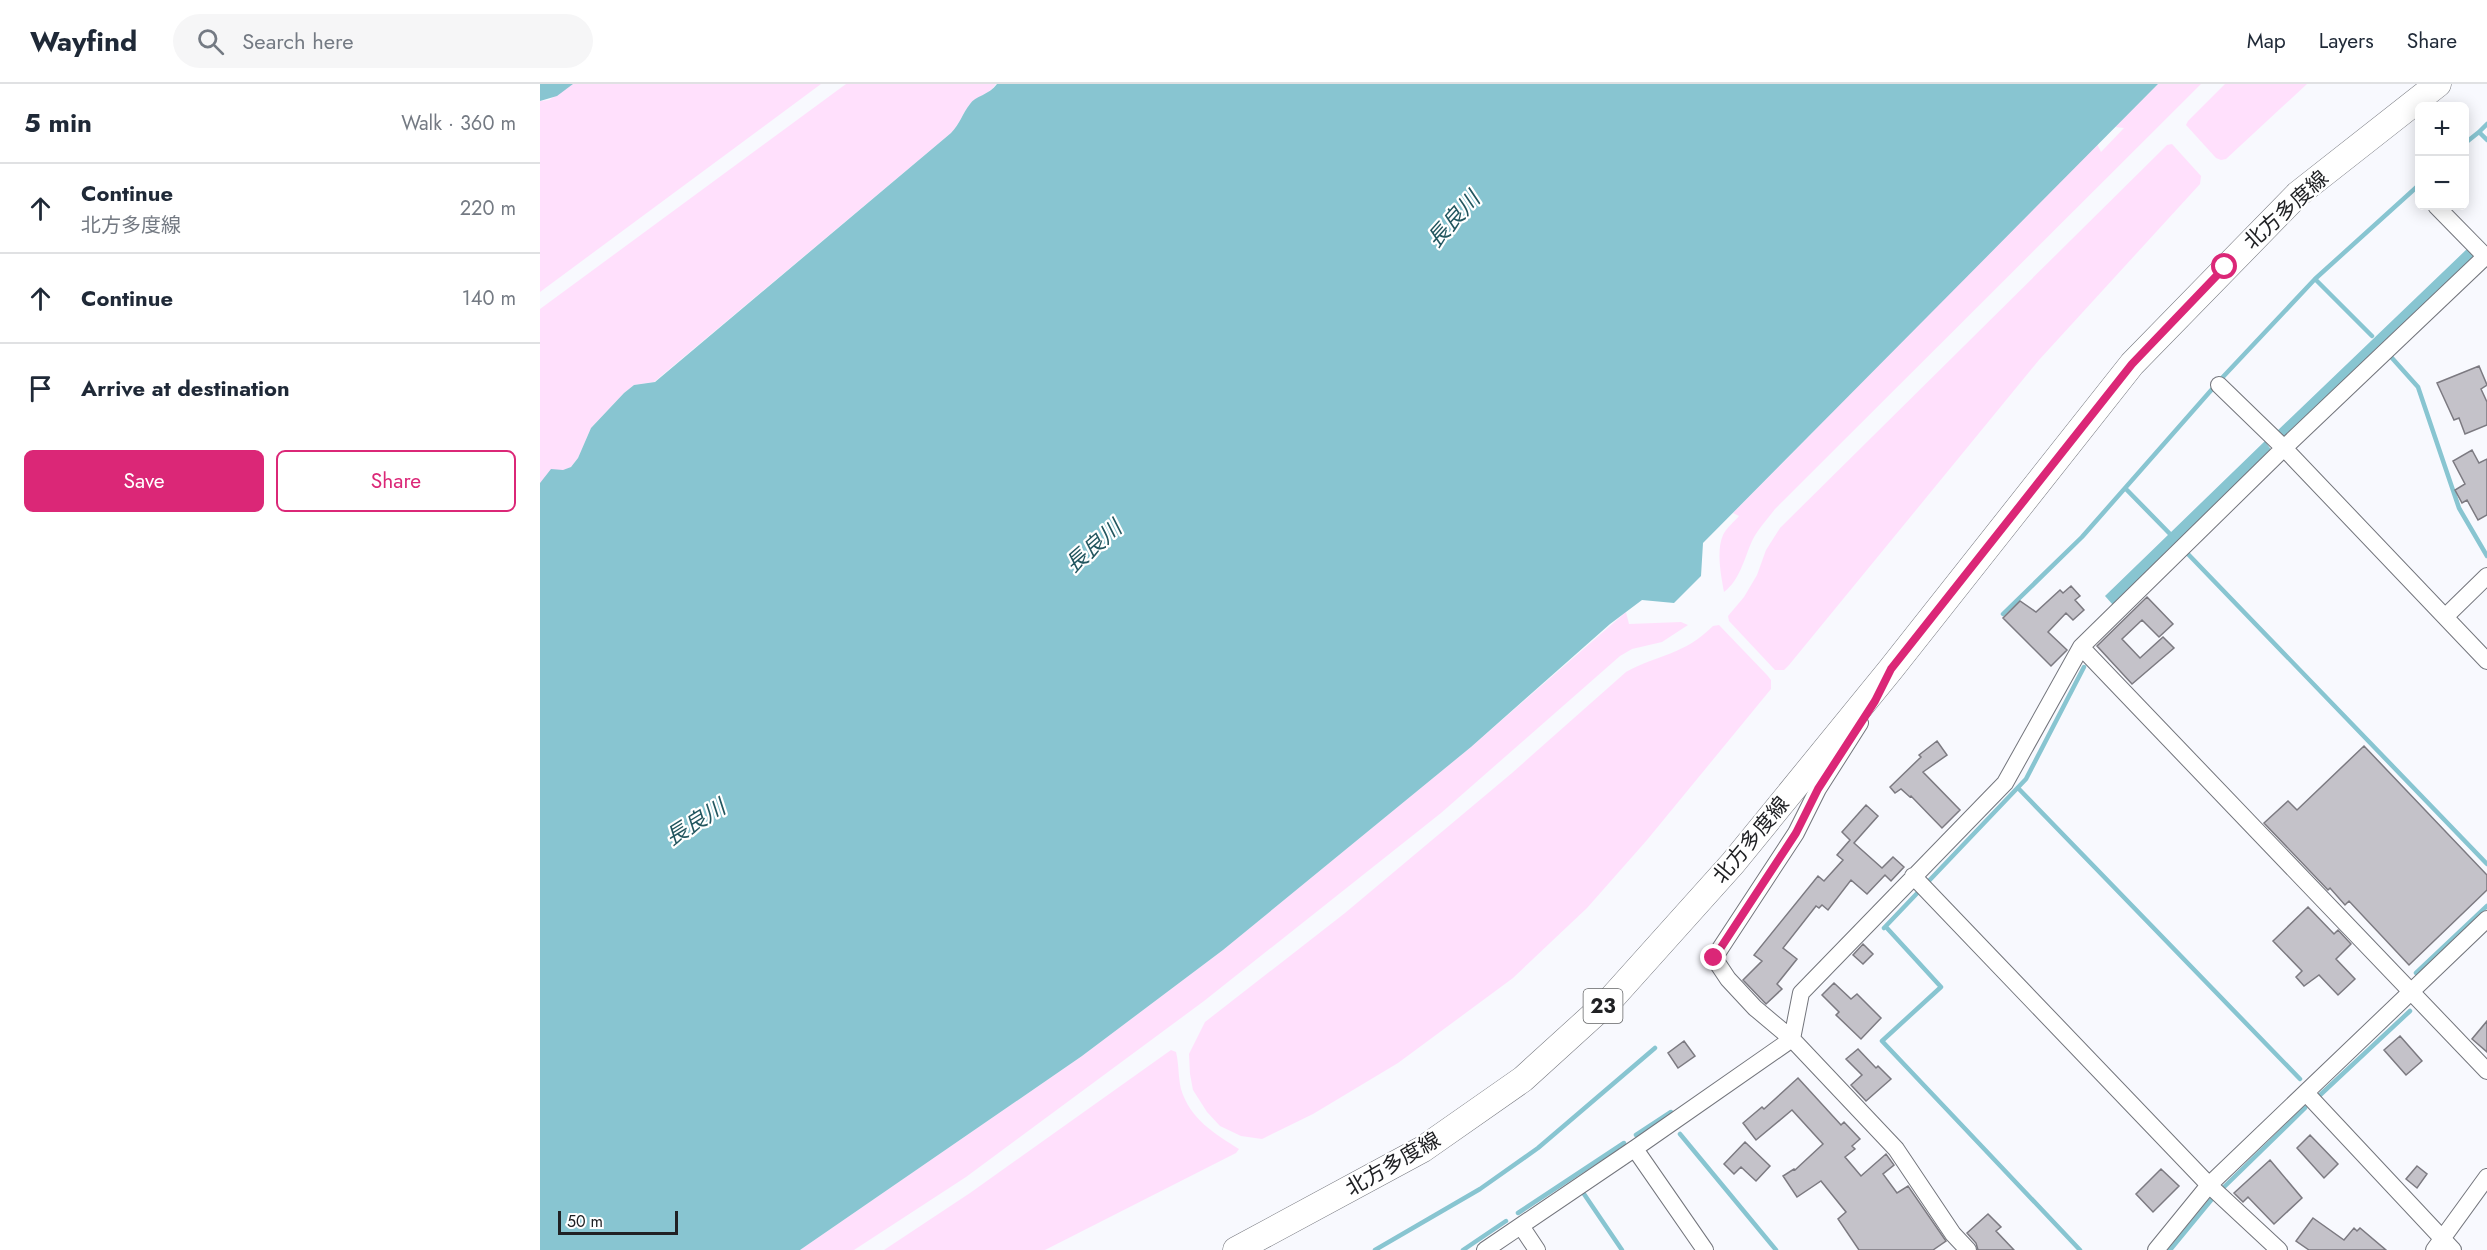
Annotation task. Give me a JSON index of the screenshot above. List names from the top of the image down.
{
  "streets": {
    "main road": ["北方多度線", "23"]
  },
  "water": ["長良川"],
  "scale_bar": "50 m",
  "page": {
    "header": "Wayfind",
    "search": "Search here",
    "nav": ["Map", "Layers", "Share"],
    "heading": ["5 min", "Walk · 360 m"],
    "map_buttons": ["+", "−"],
    "list": [
      ["Continue", "北方多度線", "220 m"],
      ["Continue", "140 m"],
      "Arrive at destination"
    ],
    "buttons": ["Save", "Share"],
    "scale": "50 m"
  }
}
